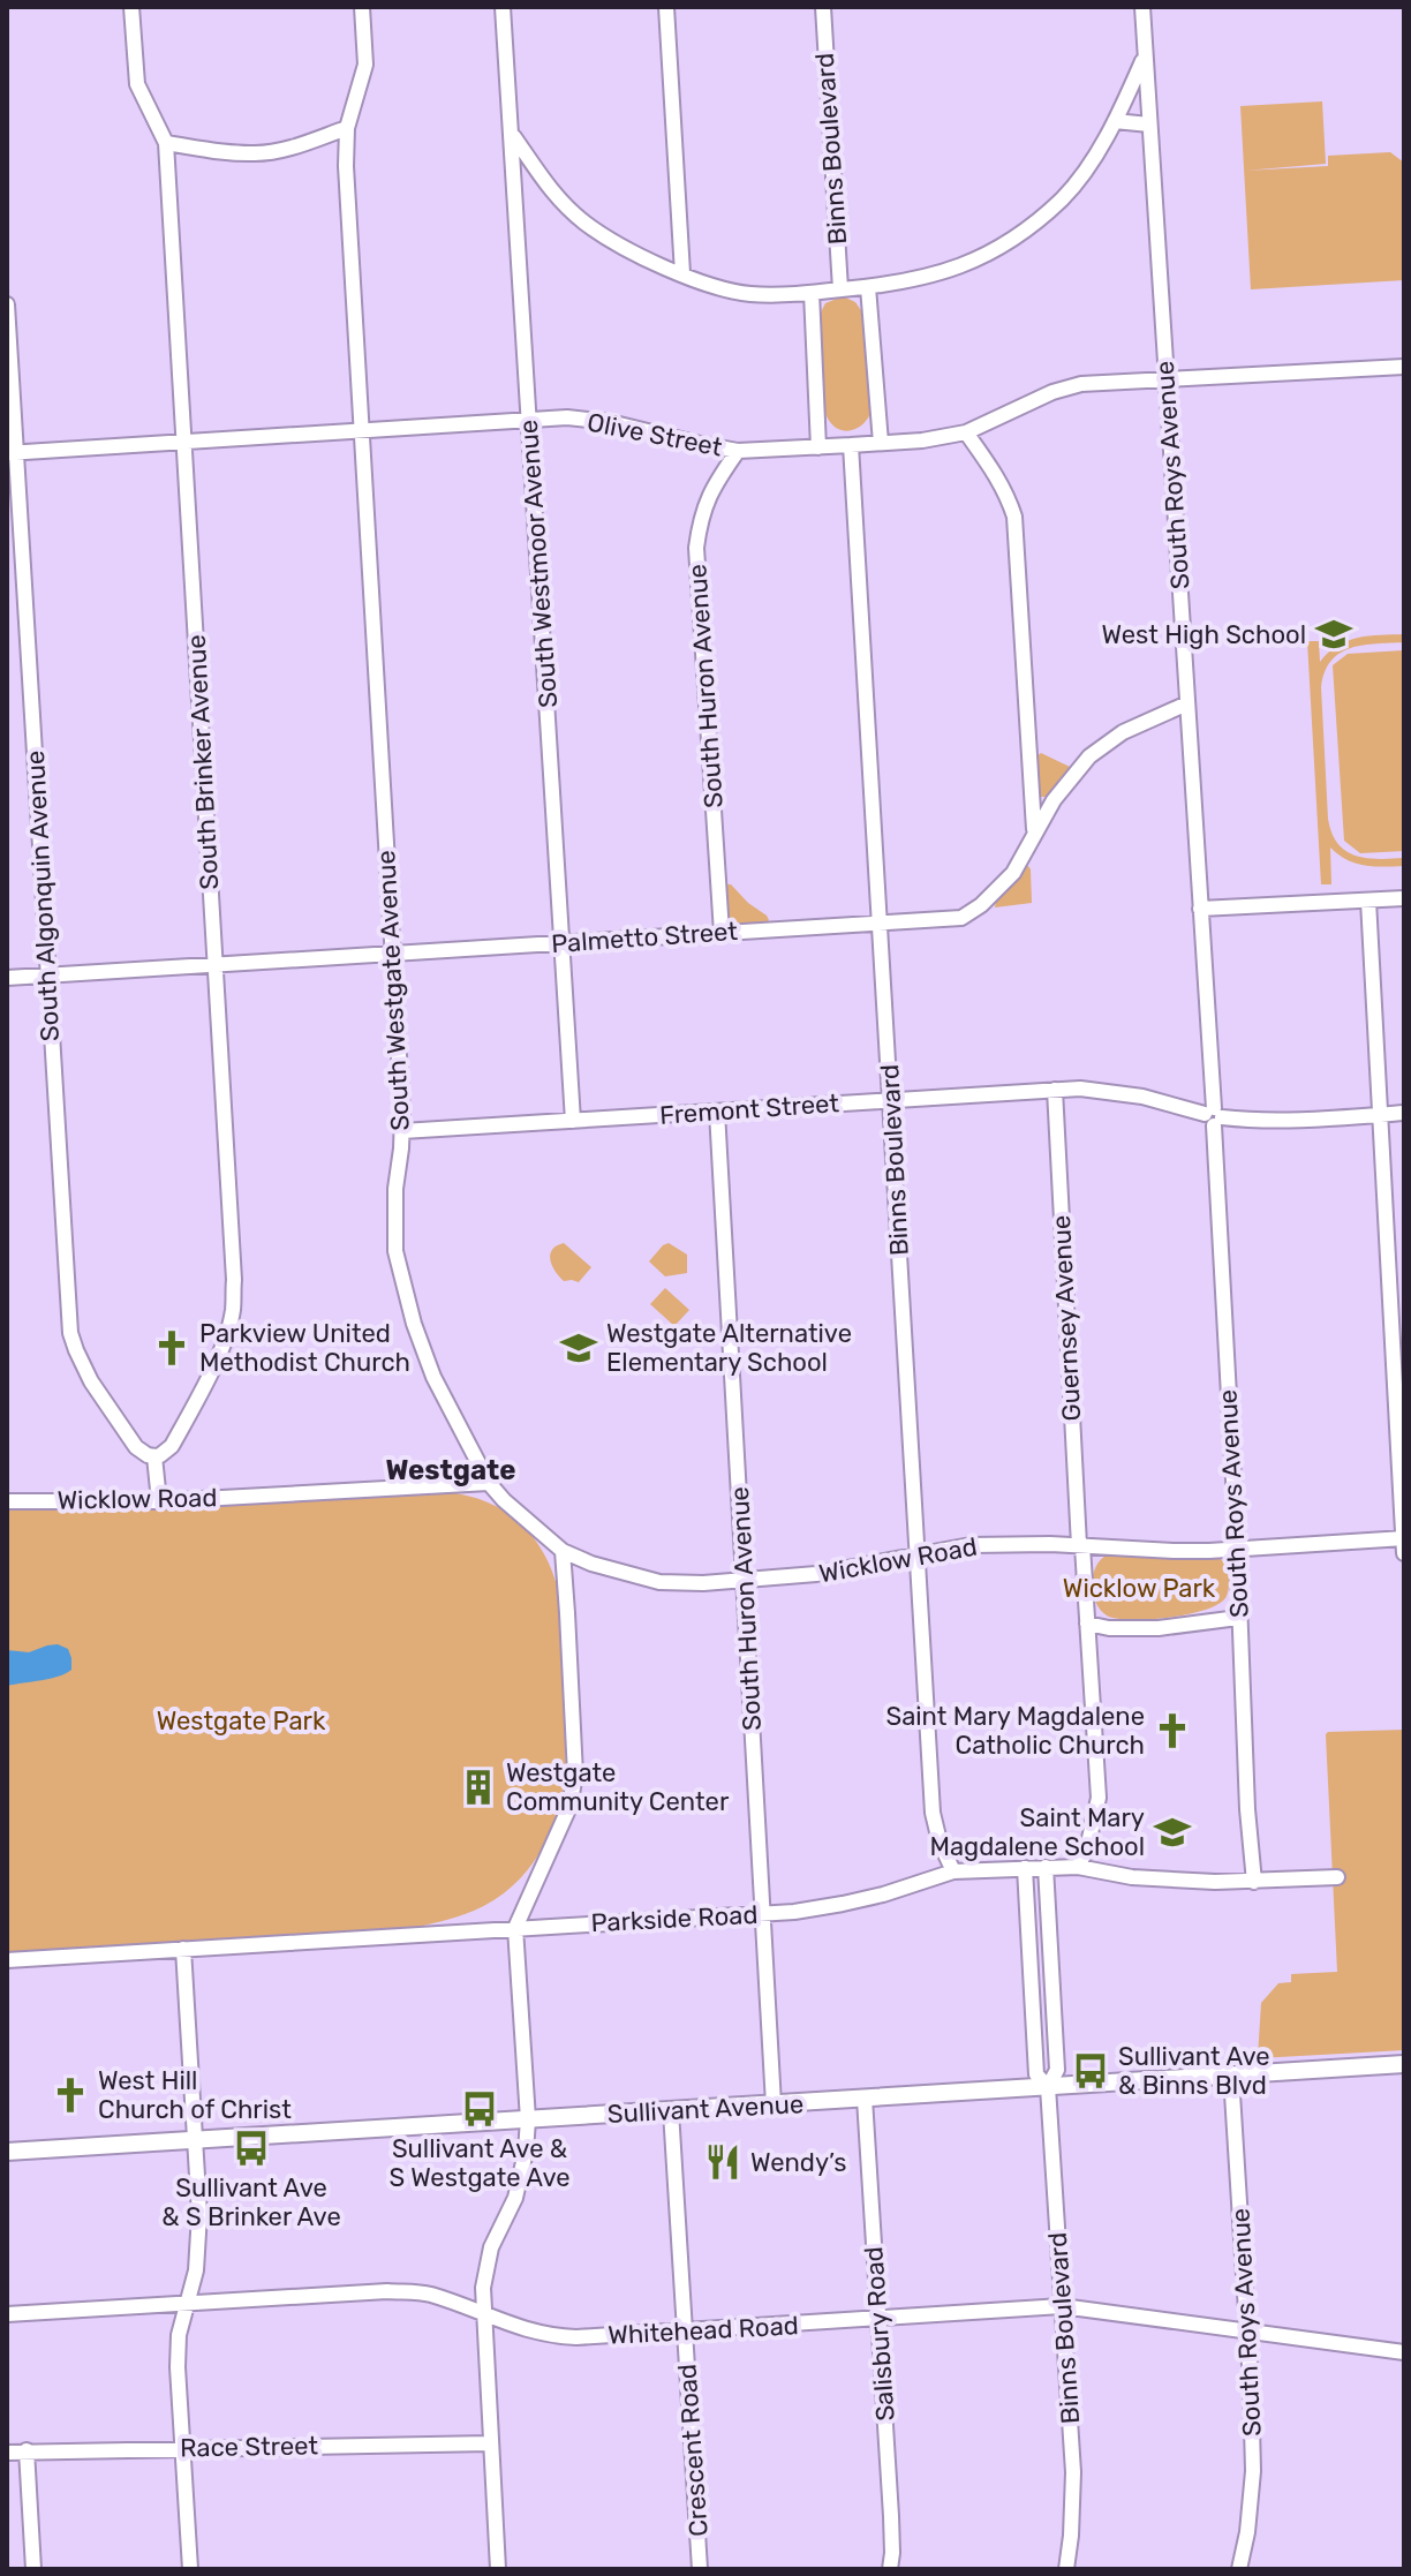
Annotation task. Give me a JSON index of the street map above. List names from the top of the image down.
{
  "streets": {
    "main road": ["Sullivant Avenue"],
    "street": [
      "Binns Boulevard",
      "Olive Street",
      "South Roys Avenue",
      "South Westmoor Avenue",
      "South Huron Avenue",
      "South Brinker Avenue",
      "South Algonquin Avenue",
      "Palmetto Street",
      "South Westgate Avenue",
      "Fremont Street",
      "Guernsey Avenue",
      "Wicklow Road",
      "Parkside Road",
      "Whitehead Road",
      "Salisbury Road",
      "Race Street",
      "Crescent Road"
    ]
  },
  "crossings": [
    ["Binns Boulevard", "Olive Street"],
    ["Binns Boulevard", "Palmetto Street"],
    ["Binns Boulevard", "Fremont Street"],
    ["Binns Boulevard", "Wicklow Road"],
    ["Binns Boulevard", "Parkside Road"],
    ["Binns Boulevard", "Sullivant Avenue"],
    ["Binns Boulevard", "Whitehead Road"],
    ["Olive Street", "South Roys Avenue"],
    ["Olive Street", "South Westmoor Avenue"],
    ["Olive Street", "South Huron Avenue"],
    ["Olive Street", "South Brinker Avenue"],
    ["Olive Street", "South Algonquin Avenue"],
    ["Olive Street", "South Westgate Avenue"],
    ["South Roys Avenue", "Palmetto Street"],
    ["South Roys Avenue", "Fremont Street"],
    ["South Roys Avenue", "Wicklow Road"],
    ["South Roys Avenue", "Parkside Road"],
    ["South Roys Avenue", "Sullivant Avenue"],
    ["South Roys Avenue", "Whitehead Road"],
    ["South Westmoor Avenue", "Palmetto Street"],
    ["South Westmoor Avenue", "Fremont Street"],
    ["South Huron Avenue", "Palmetto Street"],
    ["South Huron Avenue", "Fremont Street"],
    ["South Huron Avenue", "Wicklow Road"],
    ["South Huron Avenue", "Parkside Road"],
    ["South Huron Avenue", "Sullivant Avenue"],
    ["South Brinker Avenue", "South Algonquin Avenue"],
    ["South Brinker Avenue", "Palmetto Street"],
    ["South Algonquin Avenue", "Palmetto Street"],
    ["Palmetto Street", "South Westgate Avenue"],
    ["South Westgate Avenue", "Fremont Street"],
    ["South Westgate Avenue", "Wicklow Road"],
    ["Fremont Street", "Guernsey Avenue"],
    ["Guernsey Avenue", "Wicklow Road"],
    ["Guernsey Avenue", "Parkside Road"],
    ["Sullivant Avenue", "Salisbury Road"],
    ["Sullivant Avenue", "Crescent Road"],
    ["Whitehead Road", "Salisbury Road"],
    ["Whitehead Road", "Crescent Road"]
  ],
  "districts": ["Westgate"],
  "parks": ["Wicklow Park", "Westgate Park"],
  "places": {
    "school or university": ["West High School", "Westgate Alternative Elementary School", "Saint Mary Magdalene School"],
    "church": ["Parkview United Methodist Church", "Saint Mary Magdalene Catholic Church", "West Hill Church of Christ"],
    "building": ["Westgate Community Center"],
    "bus stop": ["Sullivant Ave & Binns Blvd", "Sullivant Ave & S Westgate Ave", "Sullivant Ave & S Brinker Ave"],
    "restaurant": ["Wendy’s"]
  }
}
